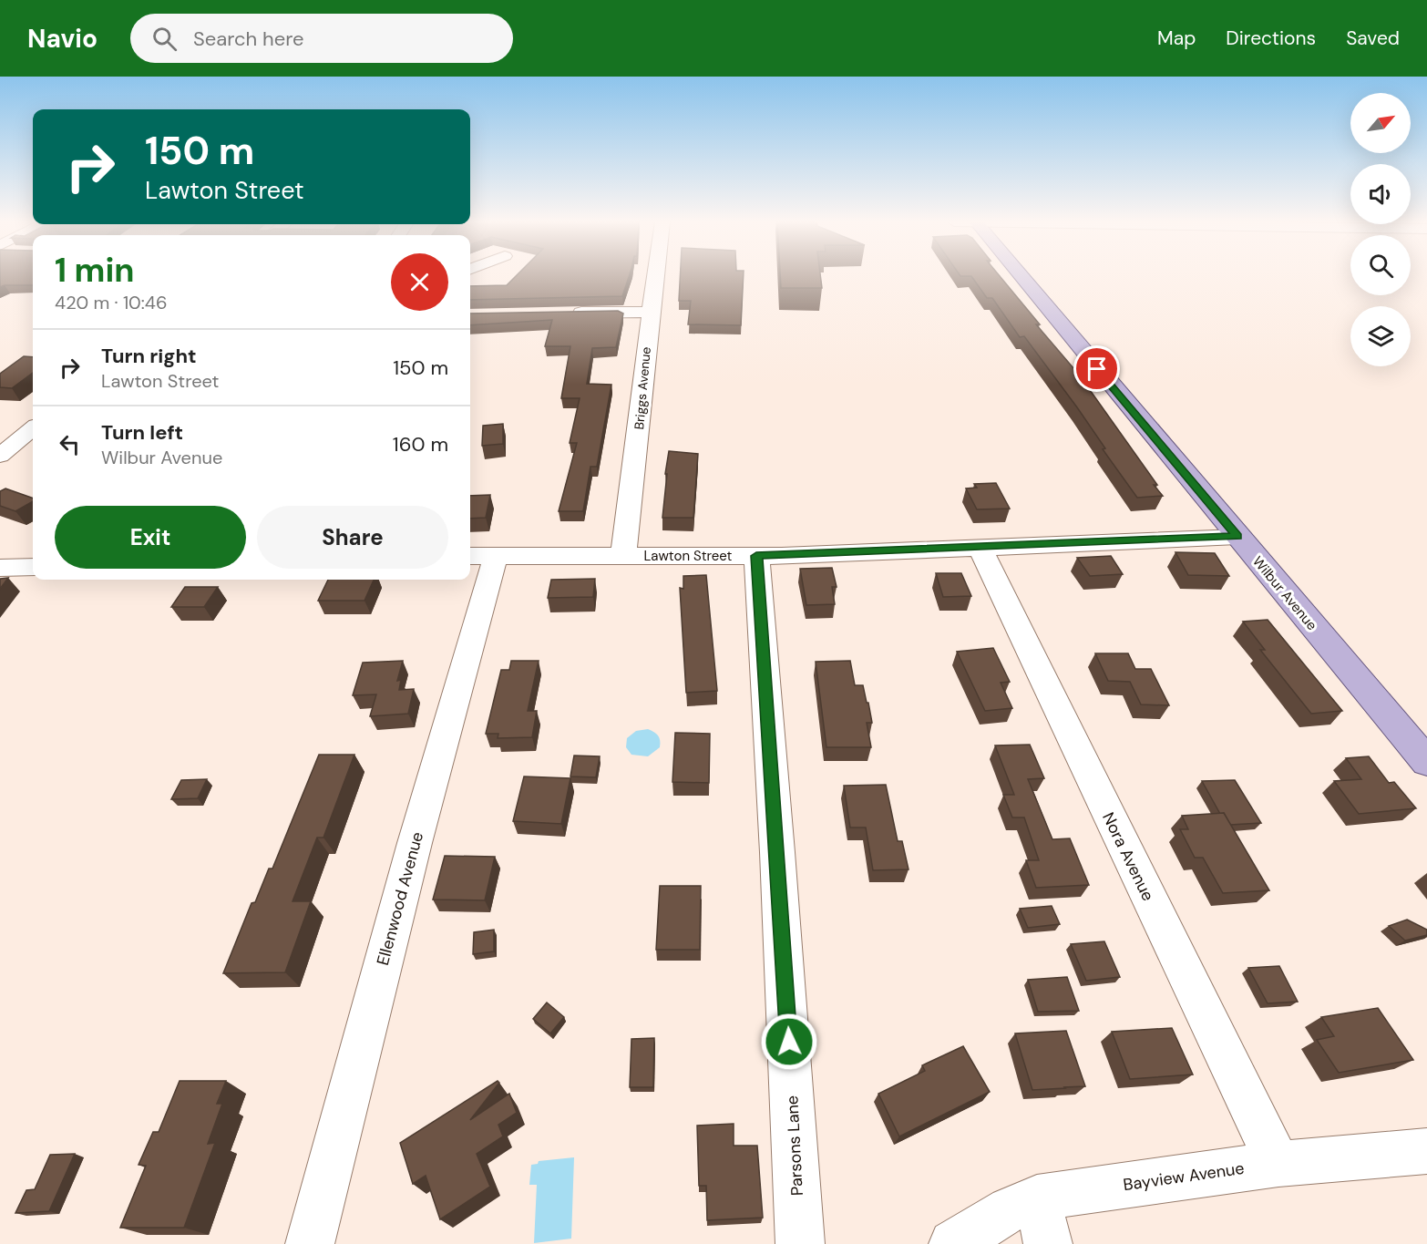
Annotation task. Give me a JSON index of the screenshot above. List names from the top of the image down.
{
  "streets": {
    "main road": ["Wilbur Avenue"],
    "street": [
      "Briggs Avenue",
      "Lawton Street",
      "Nora Avenue",
      "Ellenwood Avenue",
      "Parsons Lane",
      "Bayview Avenue"
    ]
  },
  "crossings": [
    ["Briggs Avenue", "Lawton Street"],
    ["Lawton Street", "Wilbur Avenue"],
    ["Lawton Street", "Nora Avenue"],
    ["Lawton Street", "Ellenwood Avenue"],
    ["Lawton Street", "Parsons Lane"],
    ["Nora Avenue", "Bayview Avenue"]
  ],
  "north": "top right",
  "page": {
    "header": "Navio",
    "search": "Search here",
    "nav": ["Map", "Directions", "Saved"],
    "turn": ["150 m", "Lawton Street"],
    "heading": ["1 min", "420 m · 10:46"],
    "list": [
      {
        "name": "Turn right",
        "note": "Lawton Street",
        "value": "150 m"
      },
      {
        "name": "Turn left",
        "note": "Wilbur Avenue",
        "value": "160 m"
      }
    ],
    "buttons": ["Exit", "Share"]
  }
}
